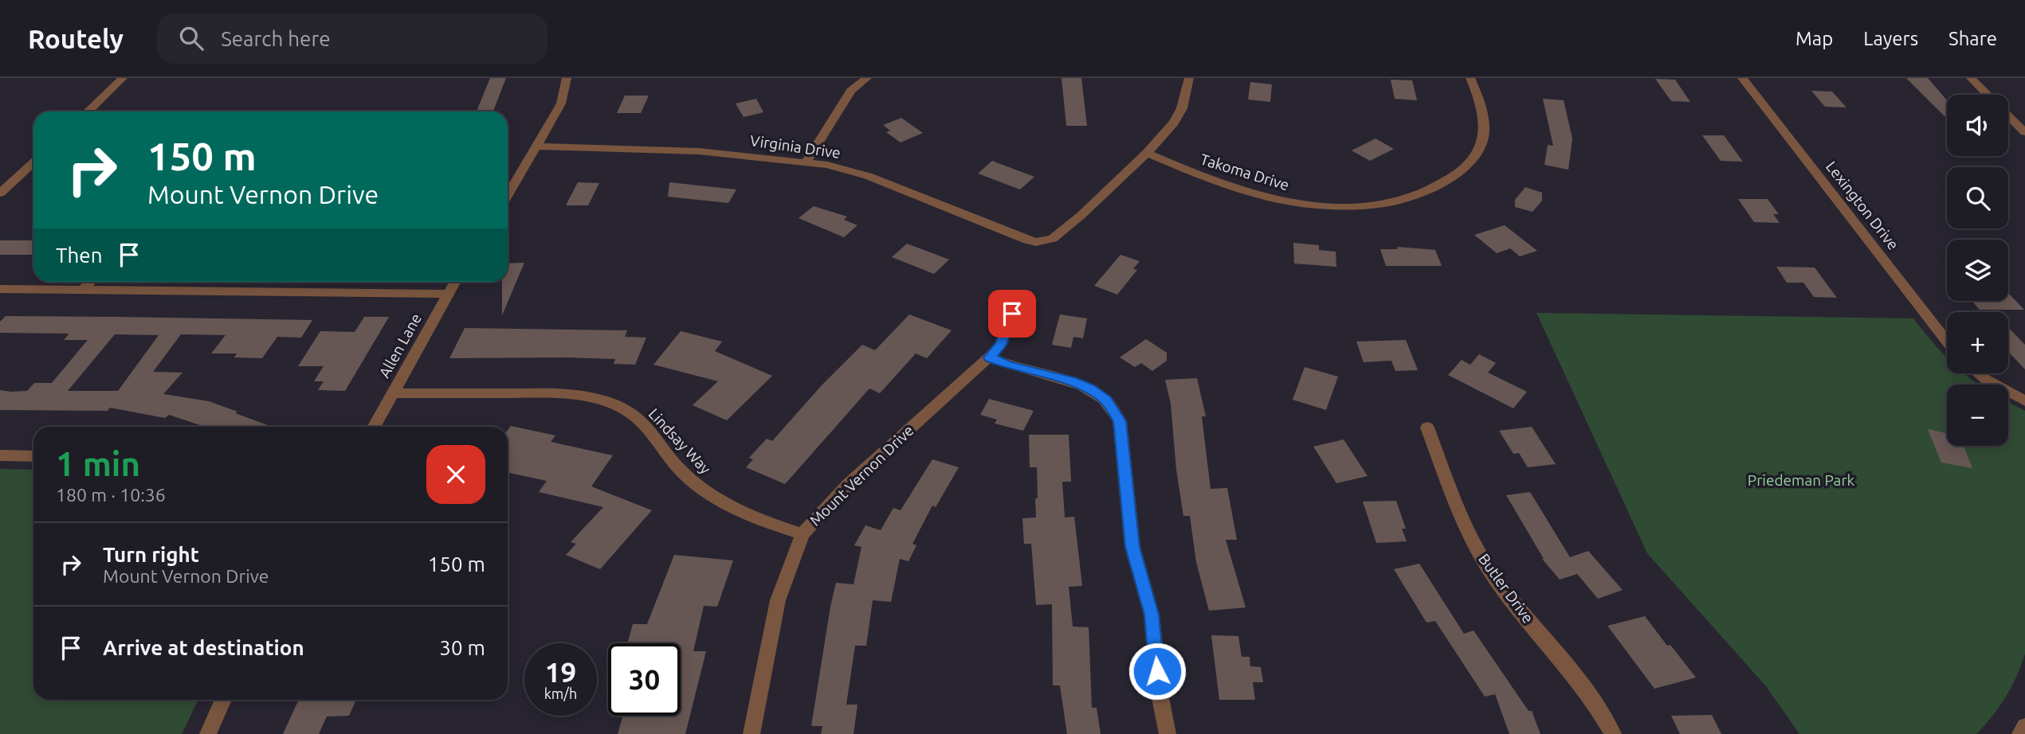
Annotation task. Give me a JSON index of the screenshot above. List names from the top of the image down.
{
  "streets": {
    "street": [
      "Virginia Drive",
      "Takoma Drive",
      "Lexington Drive",
      "Allen Lane",
      "Lindsay Way",
      "Mount Vernon Drive",
      "Butler Drive"
    ]
  },
  "crossings": [
    ["Virginia Drive", "Takoma Drive"],
    ["Allen Lane", "Lindsay Way"],
    ["Lindsay Way", "Mount Vernon Drive"]
  ],
  "parks": ["Priedeman Park"],
  "page": {
    "header": "Routely",
    "search": "Search here",
    "nav": ["Map", "Layers", "Share"],
    "map_buttons": ["+", "−"],
    "turn": ["150 m", "Mount Vernon Drive"],
    "then": "Then",
    "heading": ["1 min", "180 m · 10:36"],
    "list": [
      {
        "name": "Turn right",
        "note": "Mount Vernon Drive",
        "value": "150 m"
      },
      {
        "name": "Arrive at destination",
        "value": "30 m"
      }
    ],
    "speed": "19 km/h",
    "limit": "30"
  }
}
